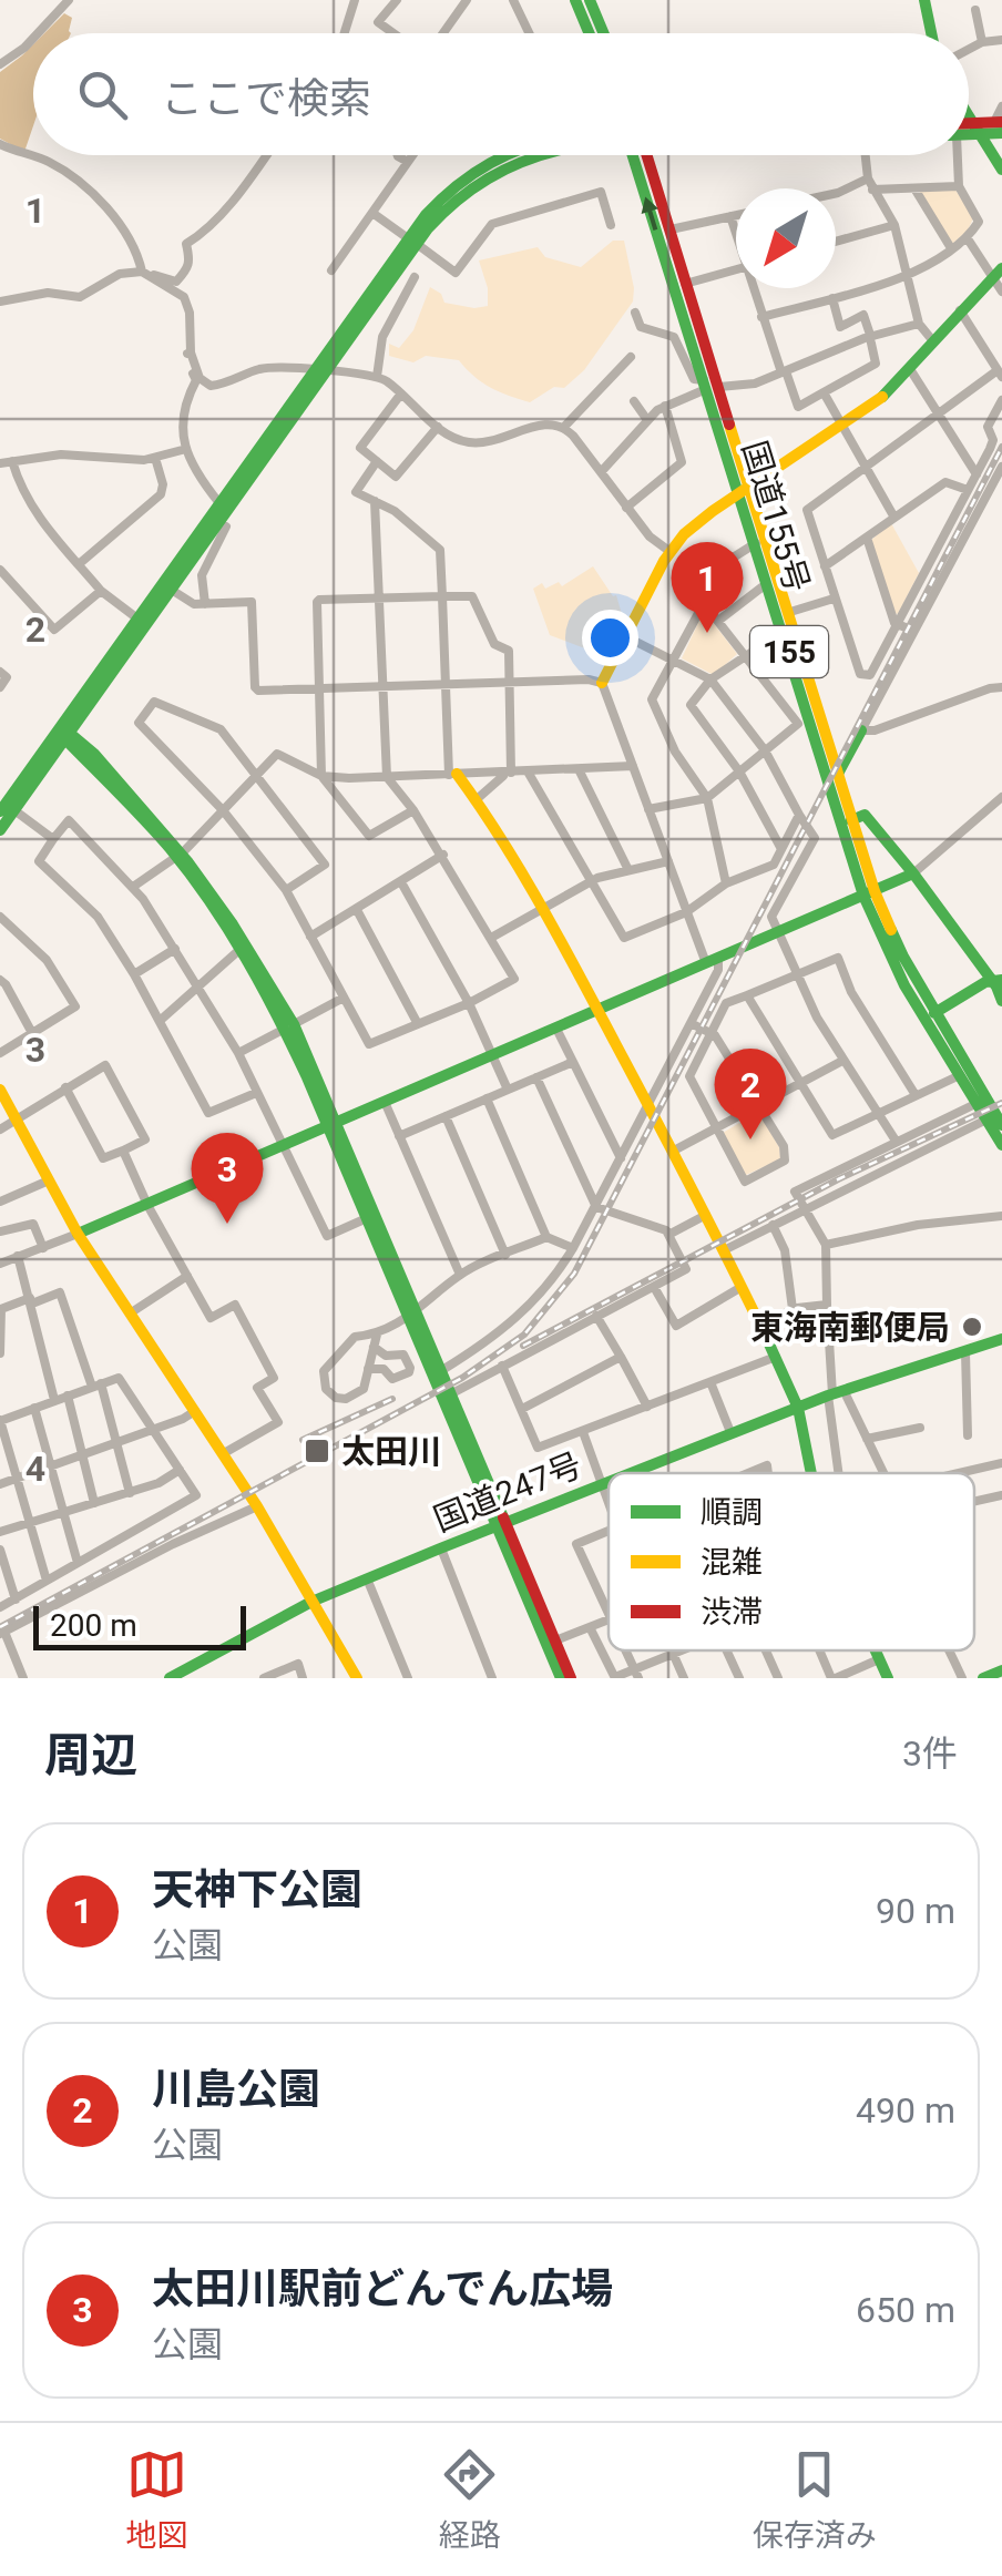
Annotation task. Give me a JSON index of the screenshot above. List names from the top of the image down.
{
  "streets": {
    "main road": ["国道155号", "155", "国道247号"]
  },
  "places": {
    "other": ["東海南郵便局"],
    "transit": ["太田川"]
  },
  "legend": ["順調", "混雑", "渋滞"],
  "scale_bar": "200 m",
  "north": "bottom left",
  "page": {
    "search": "ここで検索",
    "pins": ["1", "2", "3"],
    "scale": "200 m",
    "heading": ["周辺", "3件"],
    "list": [
      {
        "mark": "1",
        "name": "天神下公園",
        "note": "公園",
        "value": "90 m"
      },
      {
        "mark": "2",
        "name": "川島公園",
        "note": "公園",
        "value": "490 m"
      },
      {
        "mark": "3",
        "name": "太田川駅前どんでん広場",
        "note": "公園",
        "value": "650 m"
      }
    ],
    "nav": ["地図", "経路", "保存済み"]
  },
  "grid": {
    "rows": [
      "1",
      "2",
      "3",
      "4"
    ]
  }
}
